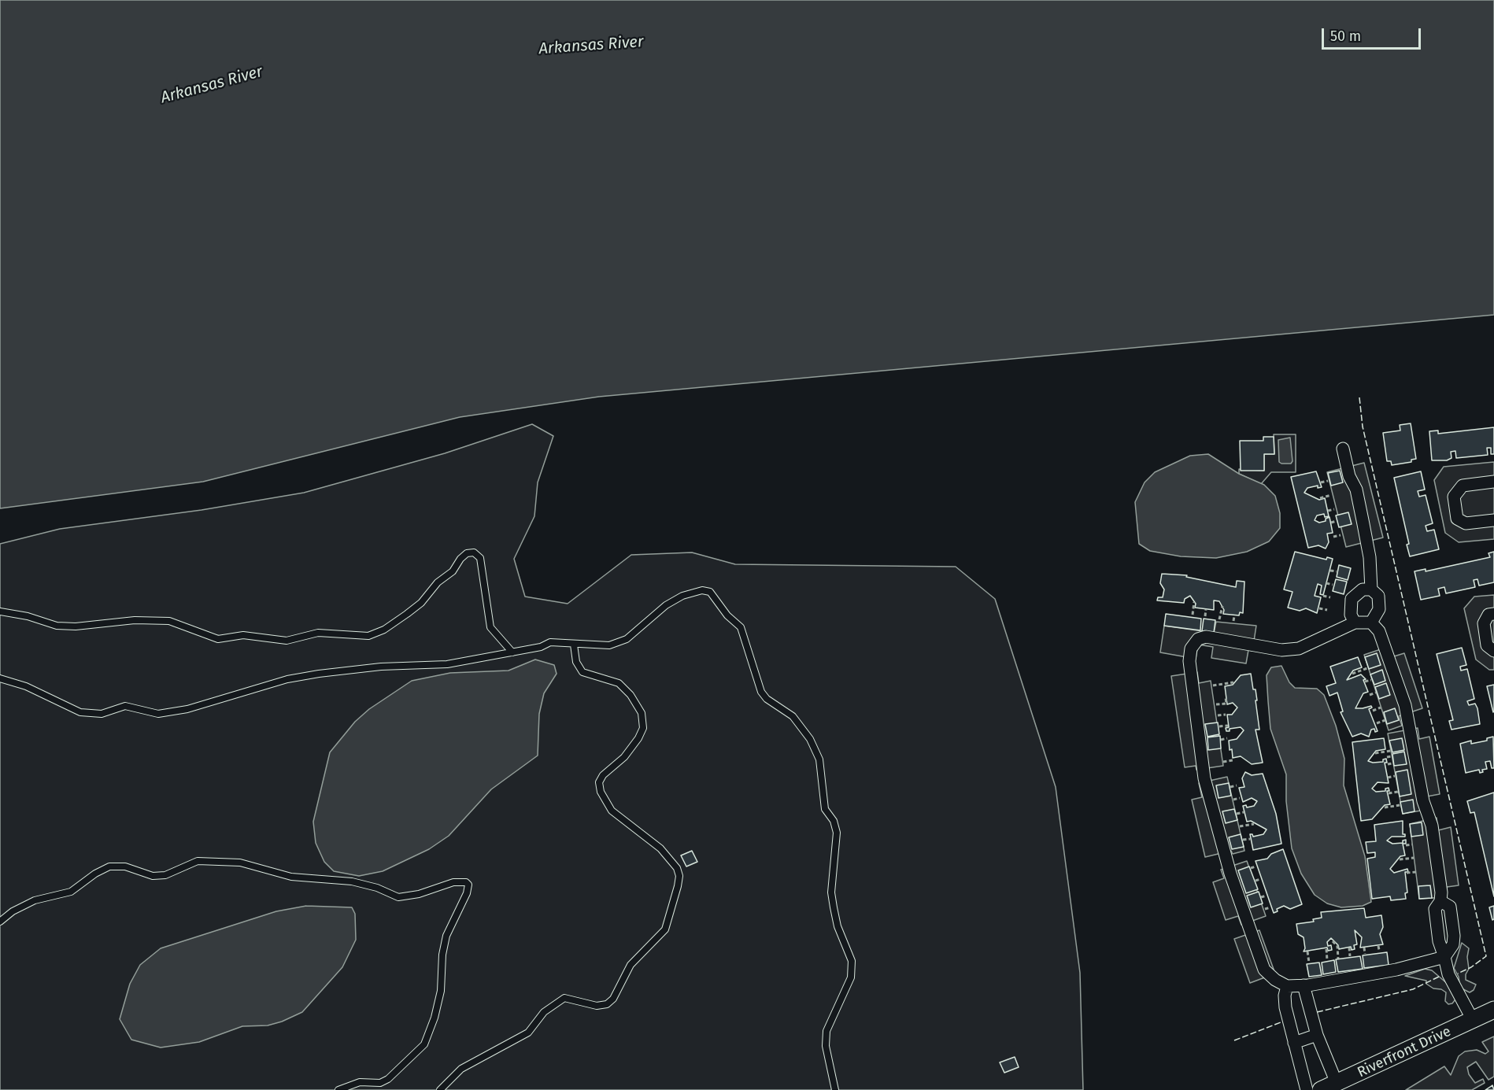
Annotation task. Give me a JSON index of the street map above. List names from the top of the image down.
{
  "streets": {
    "street": ["Riverfront Drive"]
  },
  "water": ["Arkansas River"],
  "scale_bar": "50 m"
}
